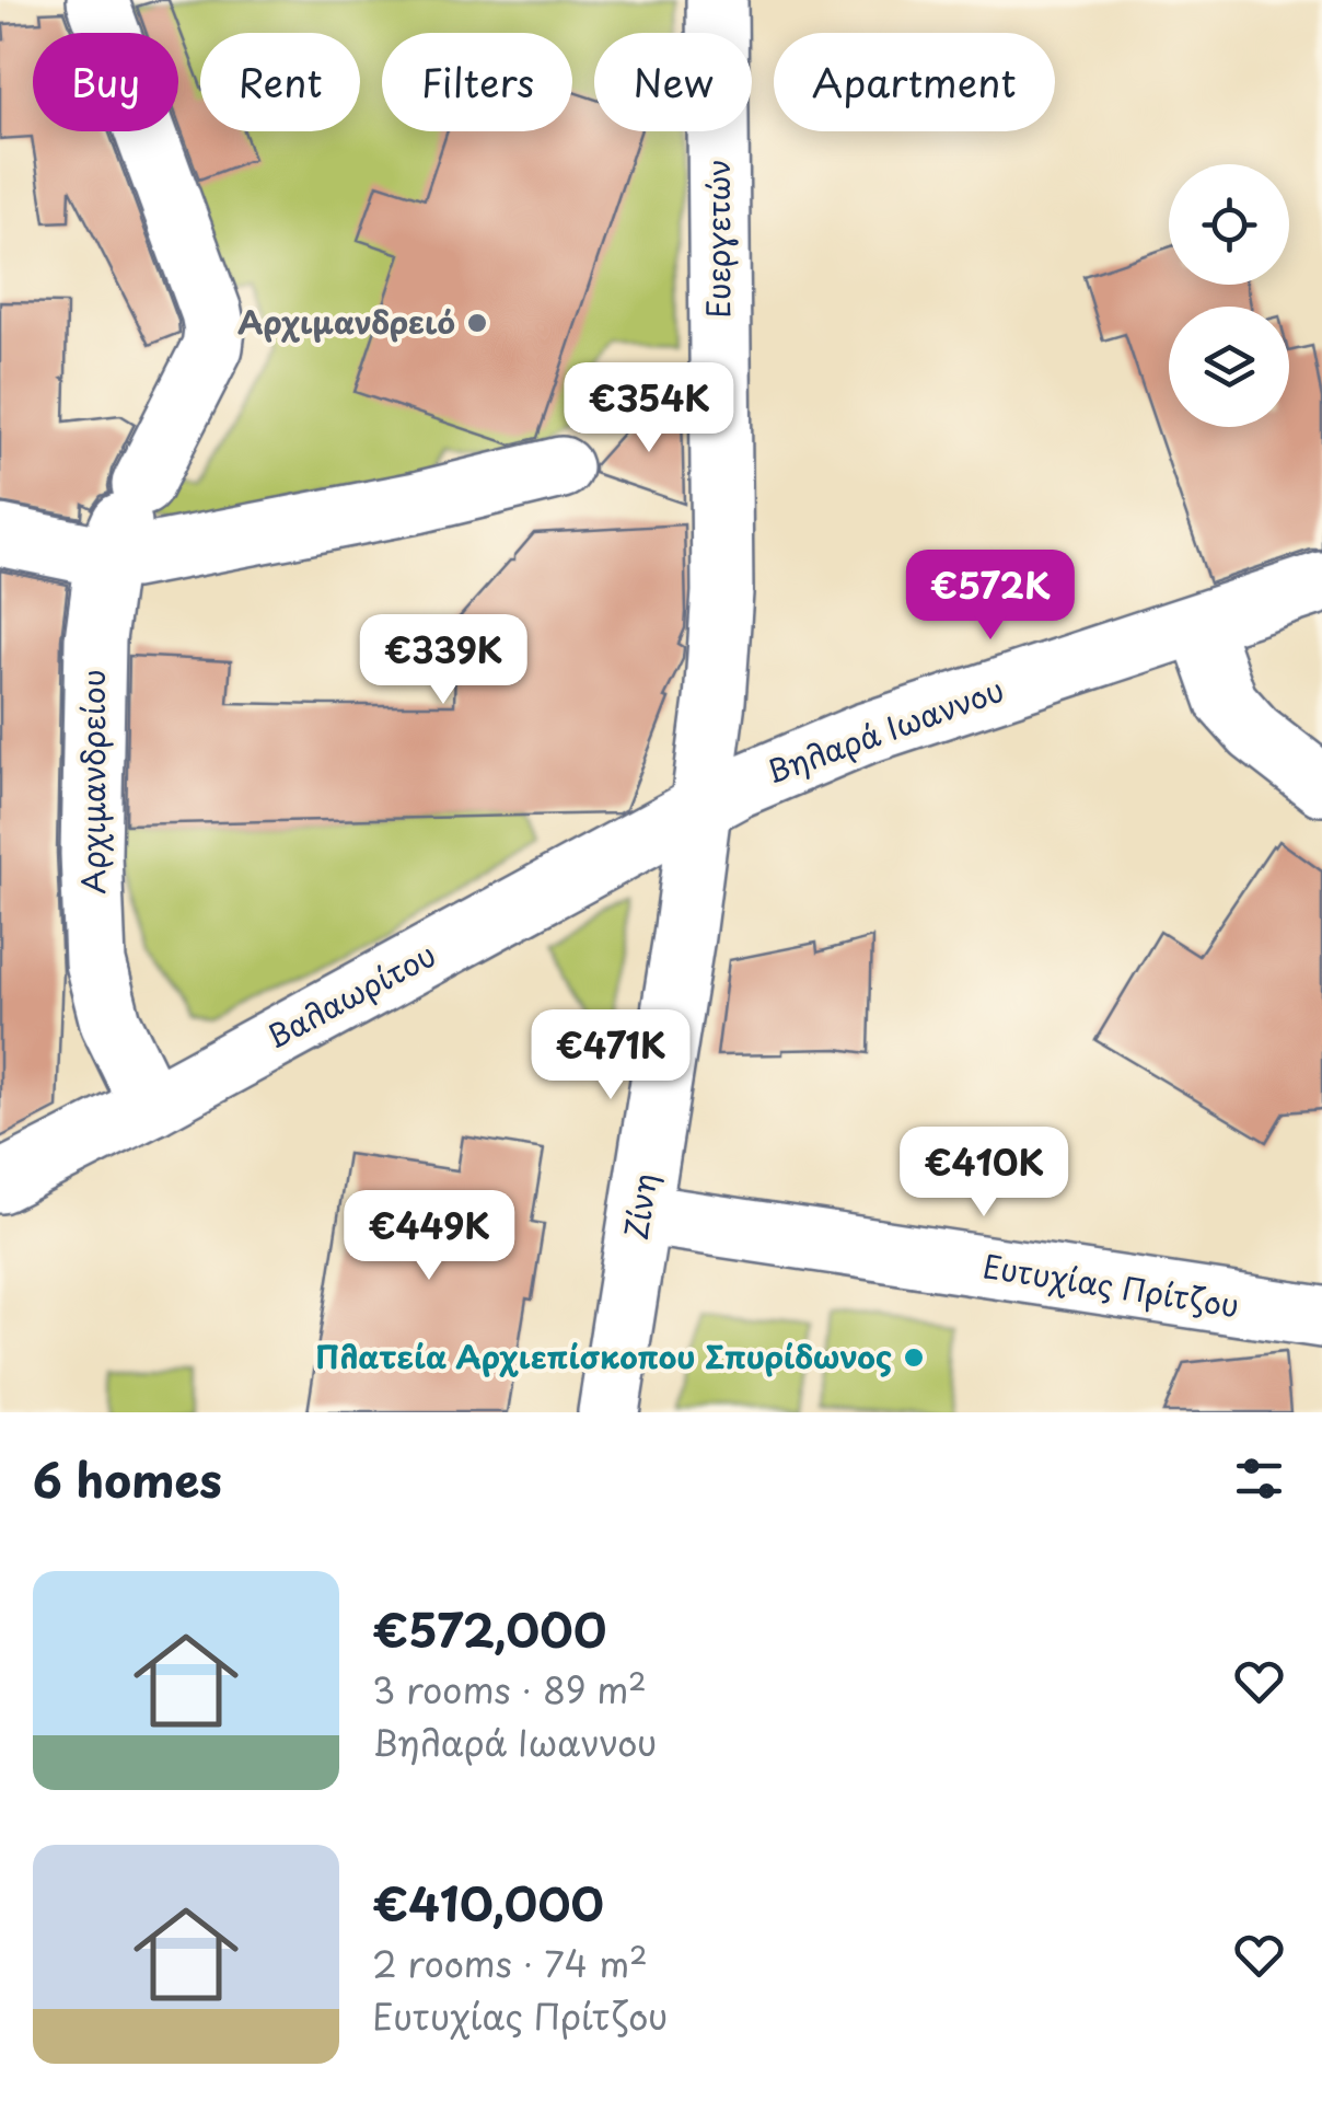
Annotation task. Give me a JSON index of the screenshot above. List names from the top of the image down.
{
  "streets": {
    "street": [
      "Ευεργετών",
      "Βηλαρά Ιωαννου",
      "Αρχιμανδρείου",
      "Βαλαωρίτου",
      "Ζίνη",
      "Ευτυχίας Πρίτζου"
    ]
  },
  "crossings": [
    ["Ευεργετών", "Βηλαρά Ιωαννου"],
    ["Ευεργετών", "Βαλαωρίτου"],
    ["Ευεργετών", "Ζίνη"],
    ["Βηλαρά Ιωαννου", "Βαλαωρίτου"],
    ["Βηλαρά Ιωαννου", "Ζίνη"],
    ["Αρχιμανδρείου", "Βαλαωρίτου"],
    ["Βαλαωρίτου", "Ζίνη"],
    ["Ζίνη", "Ευτυχίας Πρίτζου"]
  ],
  "places": ["Αρχιμανδρειό", "Πλατεία Αρχιεπίσκοπου Σπυρίδωνος"],
  "page": {
    "chip": [
      "Buy",
      "Rent",
      "Filters",
      "New",
      "Apartment"
    ],
    "price": [
      "€354K",
      "€572K",
      "€339K",
      "€471K",
      "€410K",
      "€449K"
    ],
    "heading": "6 homes",
    "list": [
      {
        "name": "€572,000",
        "note": "3 rooms · 89 m² · Βηλαρά Ιωαννου"
      },
      {
        "name": "€410,000",
        "note": "2 rooms · 74 m² · Ευτυχίας Πρίτζου"
      }
    ]
  }
}
